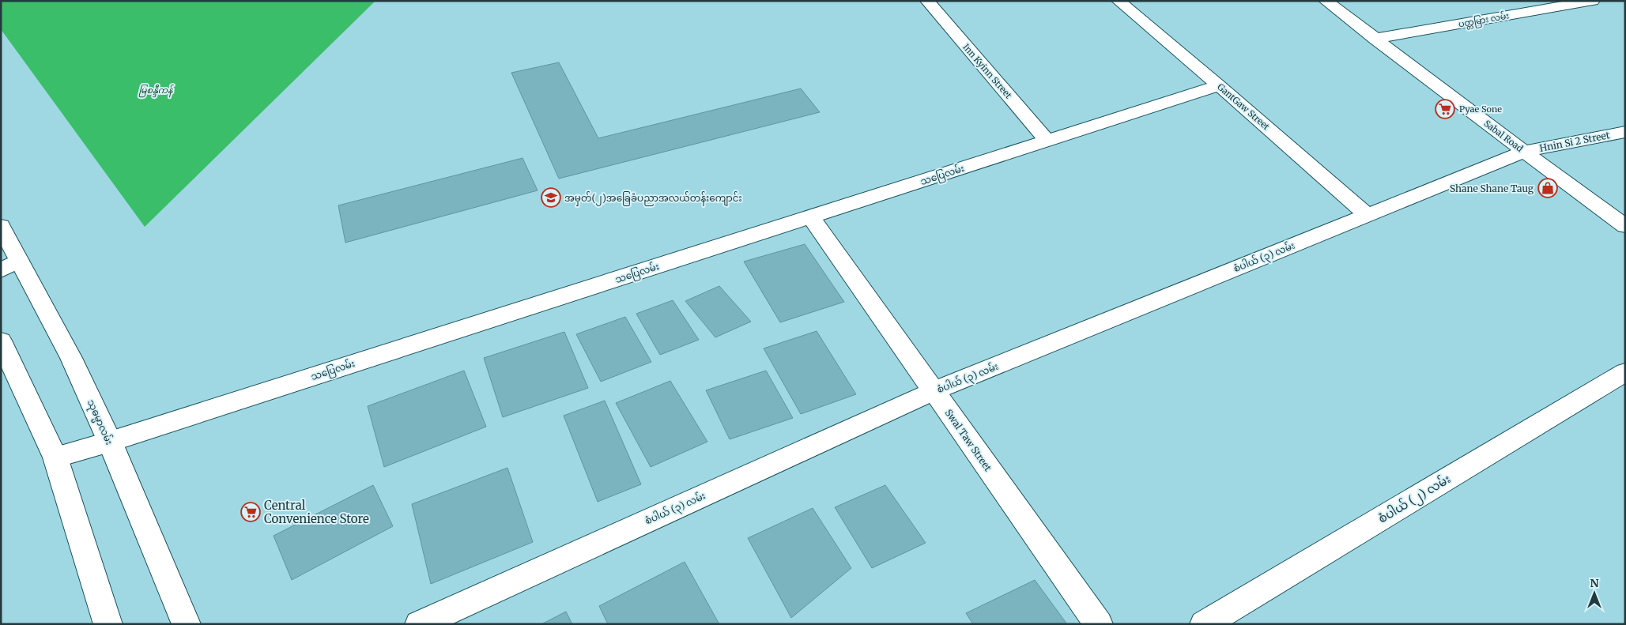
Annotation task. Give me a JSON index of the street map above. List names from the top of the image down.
{
  "streets": {
    "street": [
      "ပတ္တမြား လမ်း",
      "Inn Kyinn Street",
      "GantGaw Street",
      "Sabal Road",
      "Hnin Si 2 Street",
      "သပြေလမ်း",
      "စံပါယ် (၃) လမ်း",
      "သုဓမ္မာလမ်း",
      "Swal Taw Street",
      "စံပါယ် (၂) လမ်း"
    ]
  },
  "crossings": [
    ["ပတ္တမြား လမ်း", "Sabal Road"],
    ["Inn Kyinn Street", "သပြေလမ်း"],
    ["GantGaw Street", "သပြေလမ်း"],
    ["GantGaw Street", "စံပါယ် (၃) လမ်း"],
    ["Sabal Road", "Hnin Si 2 Street"],
    ["Sabal Road", "စံပါယ် (၃) လမ်း"],
    ["Hnin Si 2 Street", "စံပါယ် (၃) လမ်း"],
    ["သပြေလမ်း", "သုဓမ္မာလမ်း"],
    ["သပြေလမ်း", "Swal Taw Street"],
    ["စံပါယ် (၃) လမ်း", "Swal Taw Street"]
  ],
  "water": ["မြစန္ဒီ‌ကန်"],
  "places": {
    "supermarket": ["Pyae Sone", "Central Convenience Store"],
    "shop": ["Shane Shane Taug"],
    "school or university": ["အမှတ်(၂)အခြေခံပညာအလယ်တန်းကျောင်း"]
  },
  "north": "top"
}
